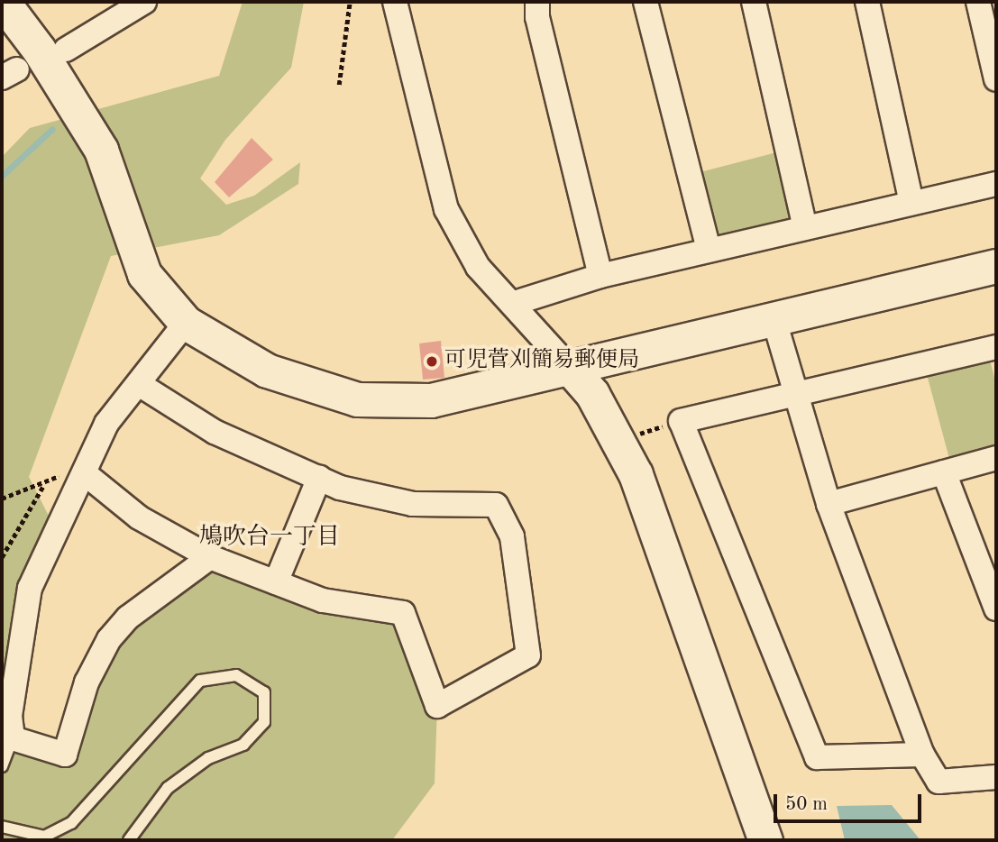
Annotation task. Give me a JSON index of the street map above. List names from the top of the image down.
{
  "districts": ["鳩吹台一丁目"],
  "places": ["可児菅刈簡易郵便局"],
  "scale_bar": "50 m"
}
